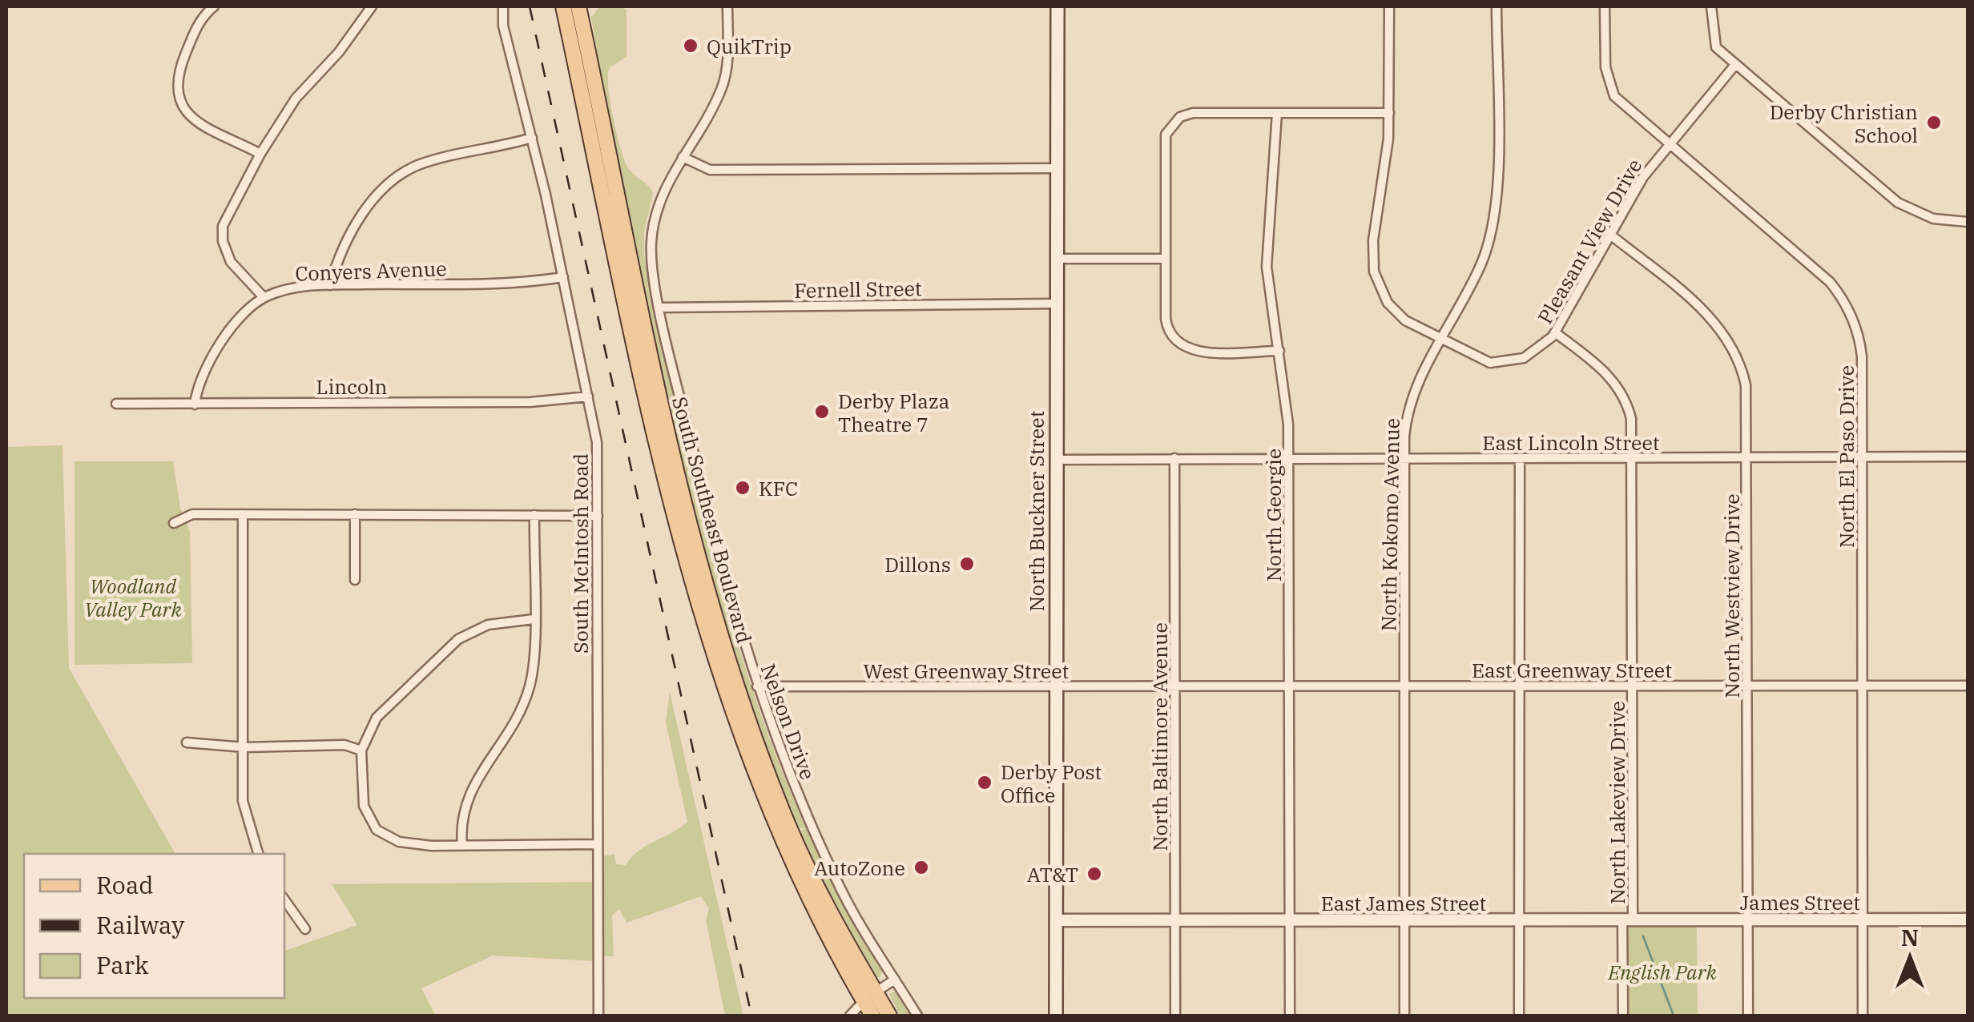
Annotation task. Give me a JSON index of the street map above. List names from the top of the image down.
{
  "streets": {
    "main road": ["North Buckner Street", "South Southeast Boulevard"],
    "street": [
      "Pleasant View Drive",
      "Conyers Avenue",
      "Fernell Street",
      "Lincoln",
      "East Lincoln Street",
      "North El Paso Drive",
      "North Georgie",
      "North Kokomo Avenue",
      "South McIntosh Road",
      "North Westview Drive",
      "East Greenway Street",
      "West Greenway Street",
      "Nelson Drive",
      "North Baltimore Avenue",
      "North Lakeview Drive",
      "James Street",
      "East James Street"
    ]
  },
  "crossings": [
    ["Pleasant View Drive", "North El Paso Drive"],
    ["Pleasant View Drive", "North Kokomo Avenue"],
    ["Pleasant View Drive", "North Westview Drive"],
    ["Pleasant View Drive", "North Lakeview Drive"],
    ["Conyers Avenue", "South McIntosh Road"],
    ["Fernell Street", "North Buckner Street"],
    ["Fernell Street", "Nelson Drive"],
    ["Lincoln", "South McIntosh Road"],
    ["East Lincoln Street", "North El Paso Drive"],
    ["East Lincoln Street", "North Buckner Street"],
    ["East Lincoln Street", "North Georgie"],
    ["East Lincoln Street", "North Kokomo Avenue"],
    ["East Lincoln Street", "North Westview Drive"],
    ["East Lincoln Street", "North Baltimore Avenue"],
    ["East Lincoln Street", "North Lakeview Drive"],
    ["North El Paso Drive", "East Greenway Street"],
    ["North El Paso Drive", "James Street"],
    ["North Buckner Street", "West Greenway Street"],
    ["North Buckner Street", "East James Street"],
    ["North Georgie", "East Greenway Street"],
    ["North Georgie", "East James Street"],
    ["North Kokomo Avenue", "East Greenway Street"],
    ["North Kokomo Avenue", "East James Street"],
    ["North Westview Drive", "East Greenway Street"],
    ["North Westview Drive", "James Street"],
    ["East Greenway Street", "West Greenway Street"],
    ["East Greenway Street", "North Baltimore Avenue"],
    ["East Greenway Street", "North Lakeview Drive"],
    ["West Greenway Street", "Nelson Drive"],
    ["West Greenway Street", "North Baltimore Avenue"],
    ["North Baltimore Avenue", "East James Street"],
    ["North Lakeview Drive", "James Street"],
    ["North Lakeview Drive", "East James Street"],
    ["James Street", "East James Street"]
  ],
  "parks": ["Woodland Valley Park", "English Park"],
  "places": [
    "QuikTrip",
    "Derby Christian School",
    "Derby Plaza Theatre 7",
    "KFC",
    "Dillons",
    "Derby Post Office",
    "AutoZone",
    "AT&T"
  ],
  "legend": ["Road", "Railway", "Park"],
  "north": "top"
}
